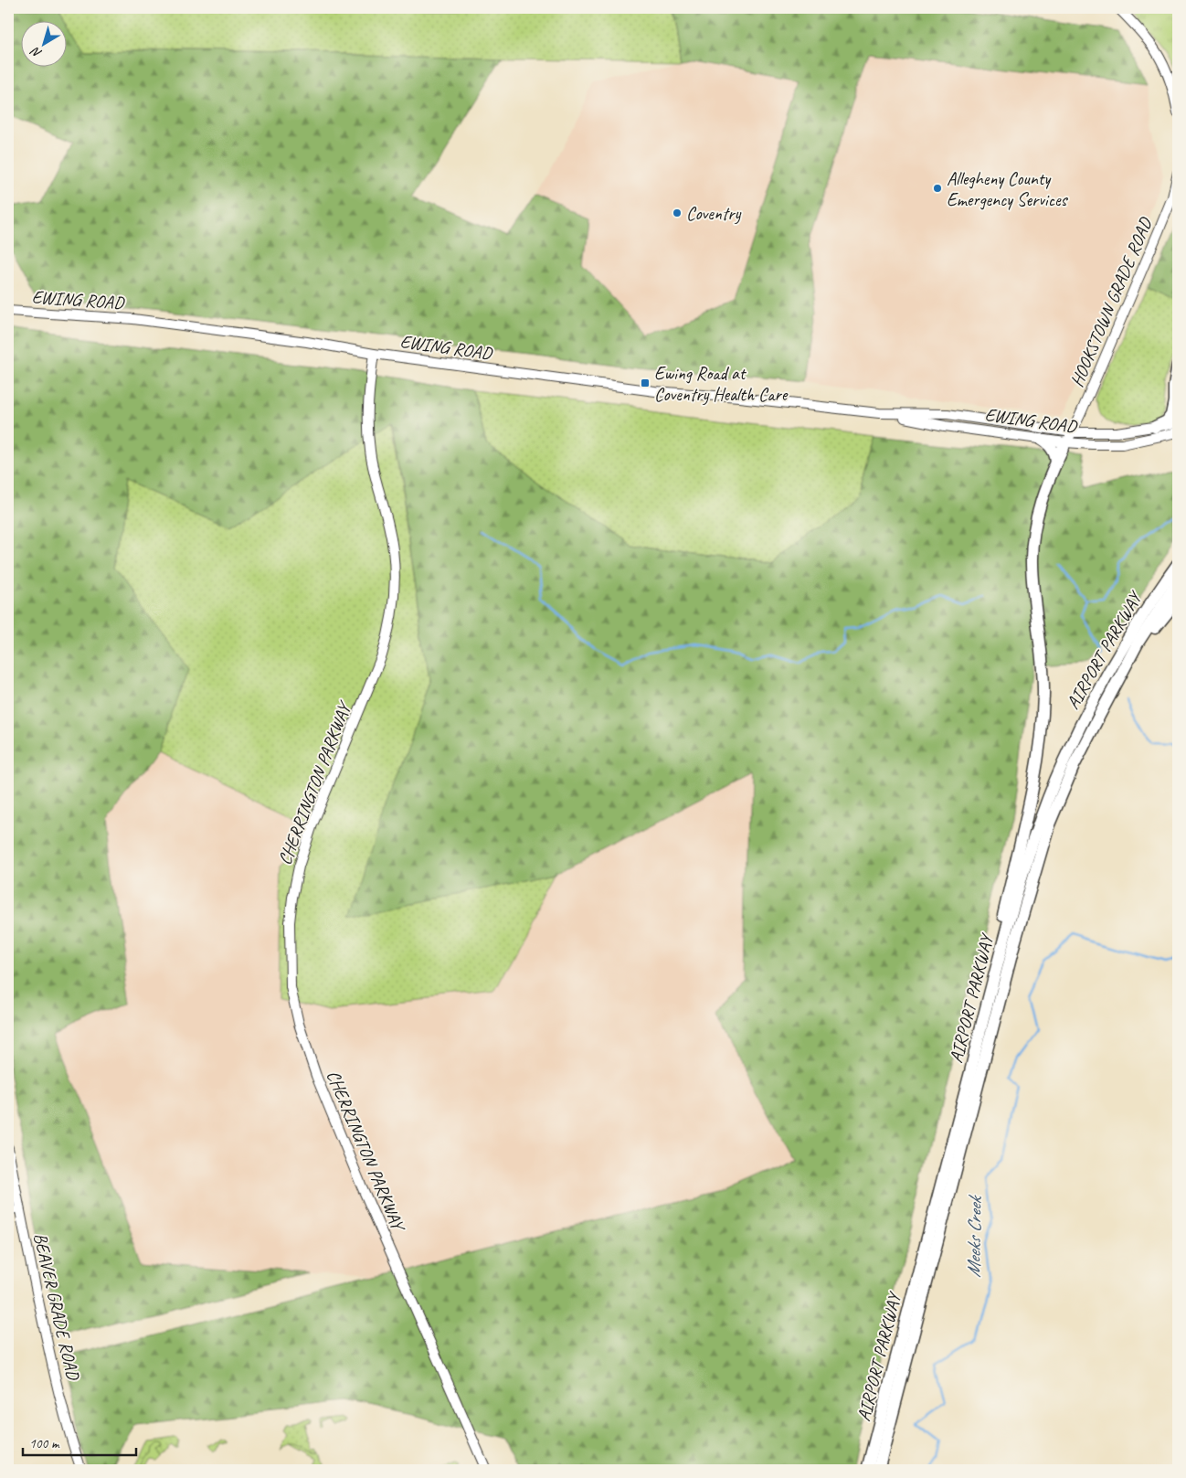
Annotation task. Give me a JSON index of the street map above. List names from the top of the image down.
{
  "streets": {
    "highway": ["AIRPORT PARKWAY"],
    "street": [
      "EWING ROAD",
      "HOOKSTOWN GRADE ROAD",
      "CHERRINGTON PARKWAY",
      "BEAVER GRADE ROAD"
    ]
  },
  "crossings": [
    ["EWING ROAD", "HOOKSTOWN GRADE ROAD"],
    ["EWING ROAD", "CHERRINGTON PARKWAY"]
  ],
  "water": ["Meeks Creek"],
  "places": {
    "other": ["Allegheny County Emergency Services", "Coventry"],
    "transit": ["Ewing Road at Coventry Health Care"]
  },
  "scale_bar": "100 m",
  "north": "bottom left"
}
